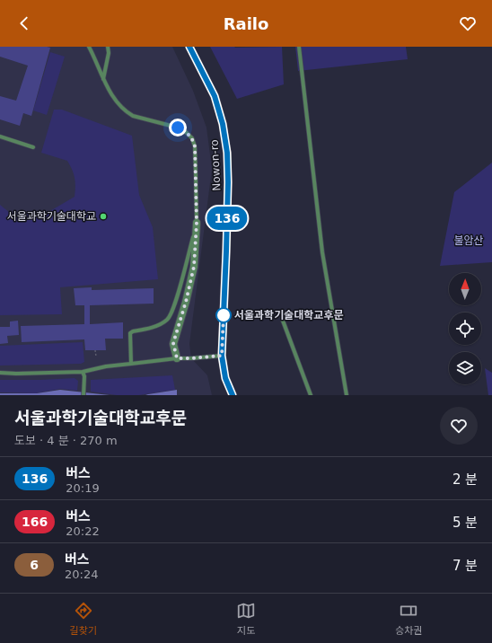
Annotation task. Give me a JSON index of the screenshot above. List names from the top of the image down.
{
  "streets": {
    "main road": ["Nowon-ro"]
  },
  "parks": ["불암산"],
  "places": ["서울과학기술대학교", "서울과학기술대학교후문"],
  "lines": ["bus line 136"],
  "north": "top",
  "page": {
    "header": "Railo",
    "on_map": "136",
    "heading": ["서울과학기술대학교후문", "도보 · 4 분 · 270 m"],
    "list": [
      {
        "mark": "136",
        "name": "버스",
        "note": "20:19",
        "value": "2 분"
      },
      {
        "mark": "166",
        "name": "버스",
        "note": "20:22",
        "value": "5 분"
      },
      {
        "mark": "6",
        "name": "버스",
        "note": "20:24",
        "value": "7 분"
      }
    ],
    "tabs": ["길찾기", "지도", "승차권"]
  }
}
